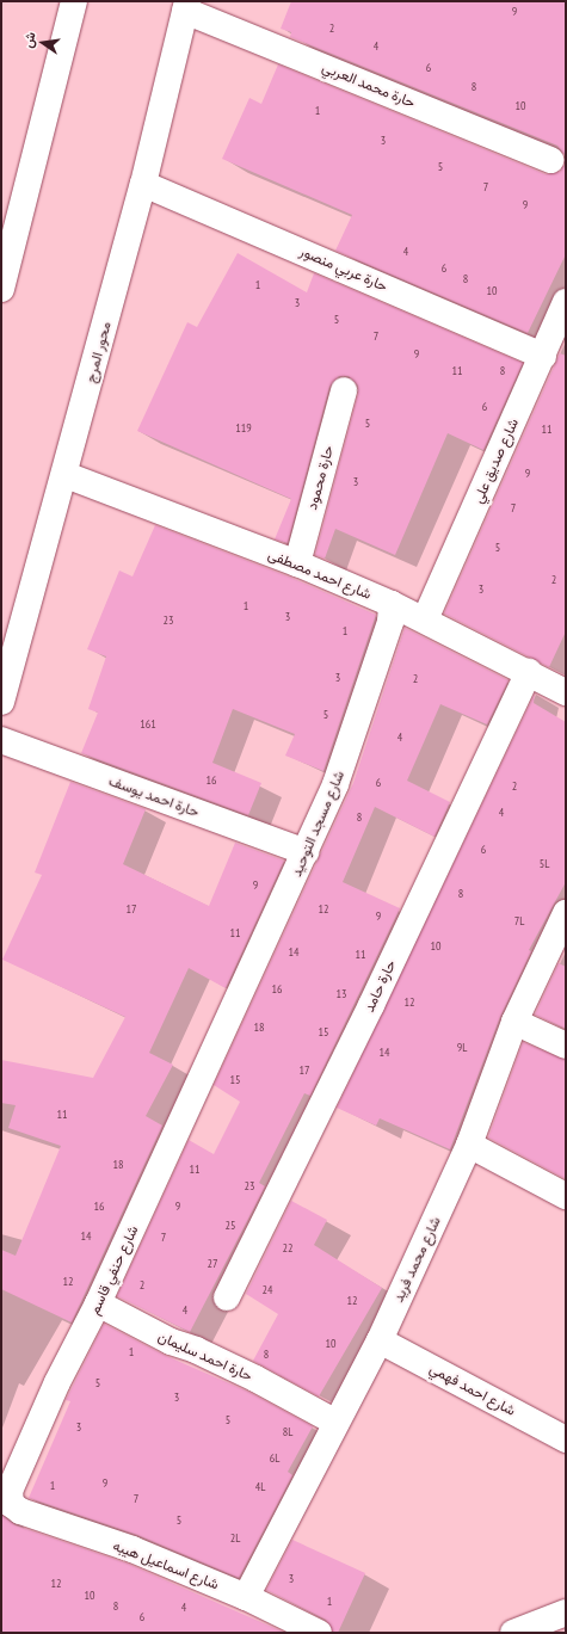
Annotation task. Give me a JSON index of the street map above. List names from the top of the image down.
{
  "streets": {
    "street": [
      "حارة محمد العربي",
      "حارة عربي منصور",
      "محور المرج",
      "شارع صديق علي",
      "حارة محمود",
      "شارع احمد مصطفى",
      "حارة احمد يوسف",
      "شارع مسجد التوحيد",
      "حارة حامد",
      "شارع محمد فريد",
      "شارع حنفي قاسم",
      "حارة احمد سليمان",
      "شارع احمد فهمي",
      "شارع اسماعيل هيبه"
    ]
  },
  "crossings": [
    ["حارة محمد العربي", "محور المرج"],
    ["حارة عربي منصور", "محور المرج"],
    ["حارة عربي منصور", "شارع صديق علي"],
    ["محور المرج", "شارع احمد مصطفى"],
    ["شارع صديق علي", "شارع احمد مصطفى"],
    ["حارة محمود", "شارع احمد مصطفى"],
    ["شارع احمد مصطفى", "شارع مسجد التوحيد"],
    ["شارع احمد مصطفى", "حارة حامد"],
    ["حارة احمد يوسف", "شارع مسجد التوحيد"],
    ["شارع مسجد التوحيد", "شارع حنفي قاسم"],
    ["شارع محمد فريد", "حارة احمد سليمان"],
    ["شارع محمد فريد", "شارع احمد فهمي"],
    ["شارع محمد فريد", "شارع اسماعيل هيبه"],
    ["شارع حنفي قاسم", "حارة احمد سليمان"],
    ["شارع حنفي قاسم", "شارع اسماعيل هيبه"]
  ],
  "house_numbers": [
    "9",
    "2",
    "4",
    "6",
    "8",
    "10",
    "1",
    "3",
    "5",
    "7",
    "9",
    "4",
    "6",
    "8",
    "1",
    "10",
    "3",
    "5",
    "7",
    "9",
    "11",
    "8",
    "6",
    "5",
    "119",
    "11",
    "9",
    "3",
    "7",
    "5",
    "2",
    "3",
    "1",
    "3",
    "23",
    "1",
    "3",
    "2",
    "5",
    "161",
    "4",
    "16",
    "6",
    "2",
    "4",
    "8",
    "6",
    "5L",
    "9",
    "8",
    "17",
    "12",
    "9",
    "7L",
    "11",
    "10",
    "14",
    "11",
    "16",
    "13",
    "12",
    "18",
    "15",
    "9L",
    "14",
    "17",
    "15",
    "11",
    "18",
    "11",
    "23",
    "16",
    "9",
    "25",
    "14",
    "7",
    "22",
    "27",
    "12",
    "2",
    "24",
    "12",
    "4",
    "10",
    "1",
    "8",
    "5",
    "3",
    "5",
    "3",
    "8L",
    "6L",
    "9",
    "1",
    "4L",
    "7",
    "5",
    "2L",
    "3",
    "12",
    "10",
    "1",
    "8",
    "4",
    "6"
  ],
  "north": "left"
}
